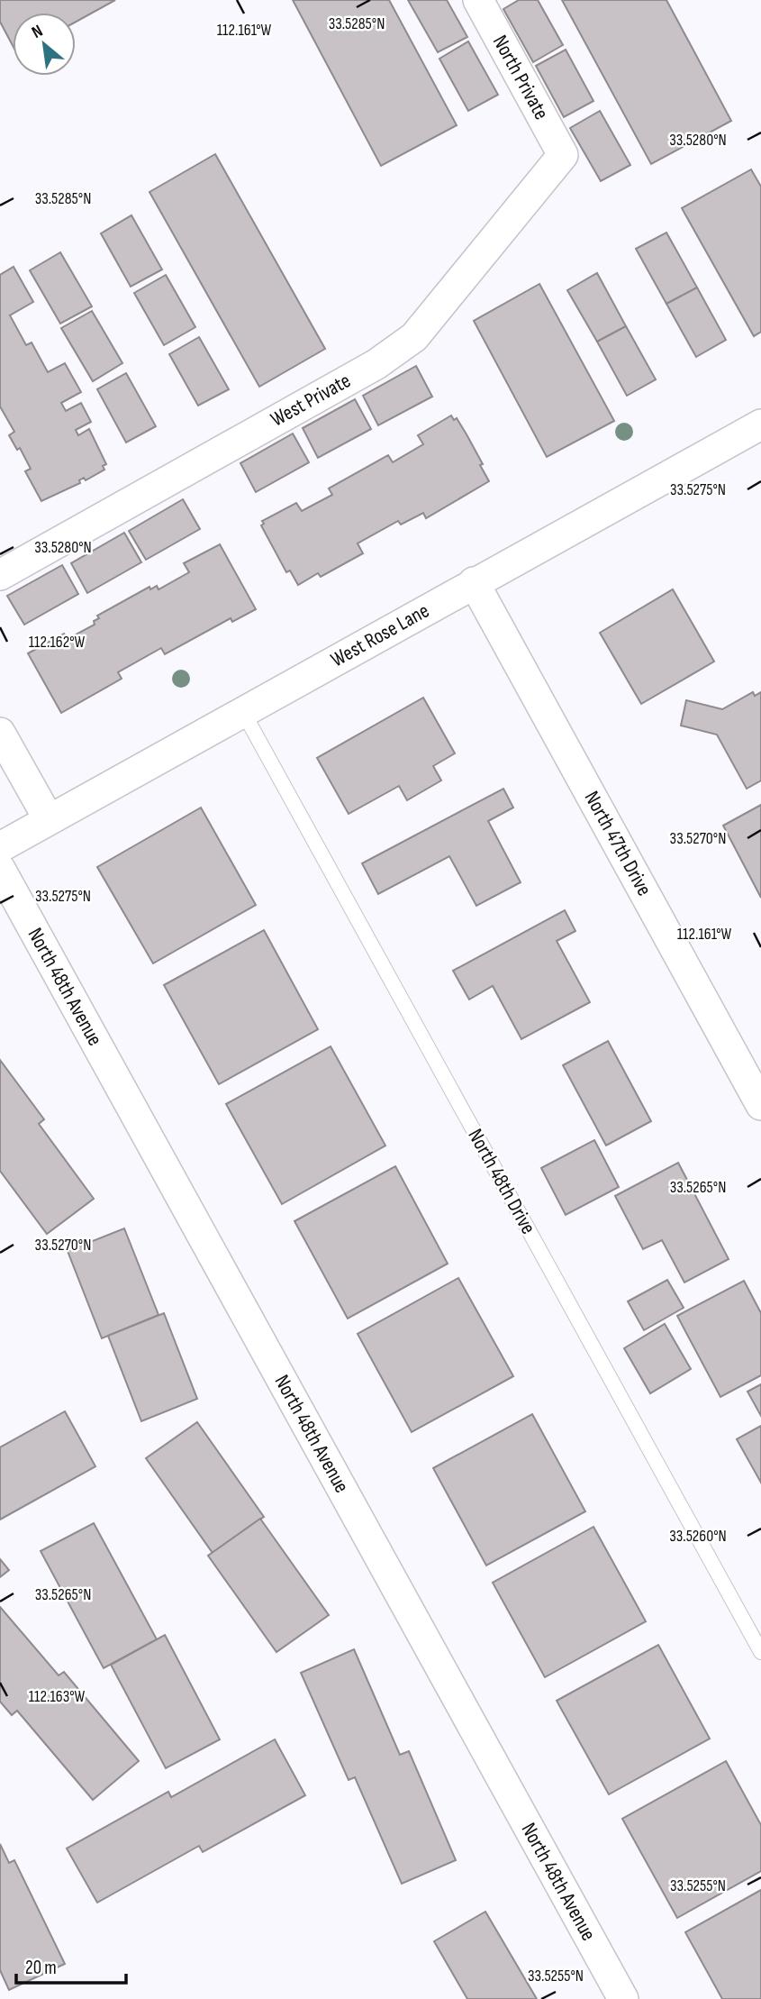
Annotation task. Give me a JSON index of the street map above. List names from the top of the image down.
{
  "streets": {
    "street": [
      "North Private",
      "West Private",
      "West Rose Lane",
      "North 47th Drive",
      "North 48th Avenue"
    ],
    "lane": ["North 48th Drive"]
  },
  "crossings": [
    ["North Private", "West Private"],
    ["West Rose Lane", "North 47th Drive"],
    ["West Rose Lane", "North 48th Drive"]
  ],
  "scale_bar": "20 m",
  "north": "top left",
  "coordinates": [
    "33.5285°N",
    "112.161°W",
    "33.5280°N",
    "33.5275°N",
    "112.162°W",
    "33.5270°N",
    "33.5265°N",
    "33.5260°N",
    "112.163°W",
    "33.5255°N"
  ]
}
